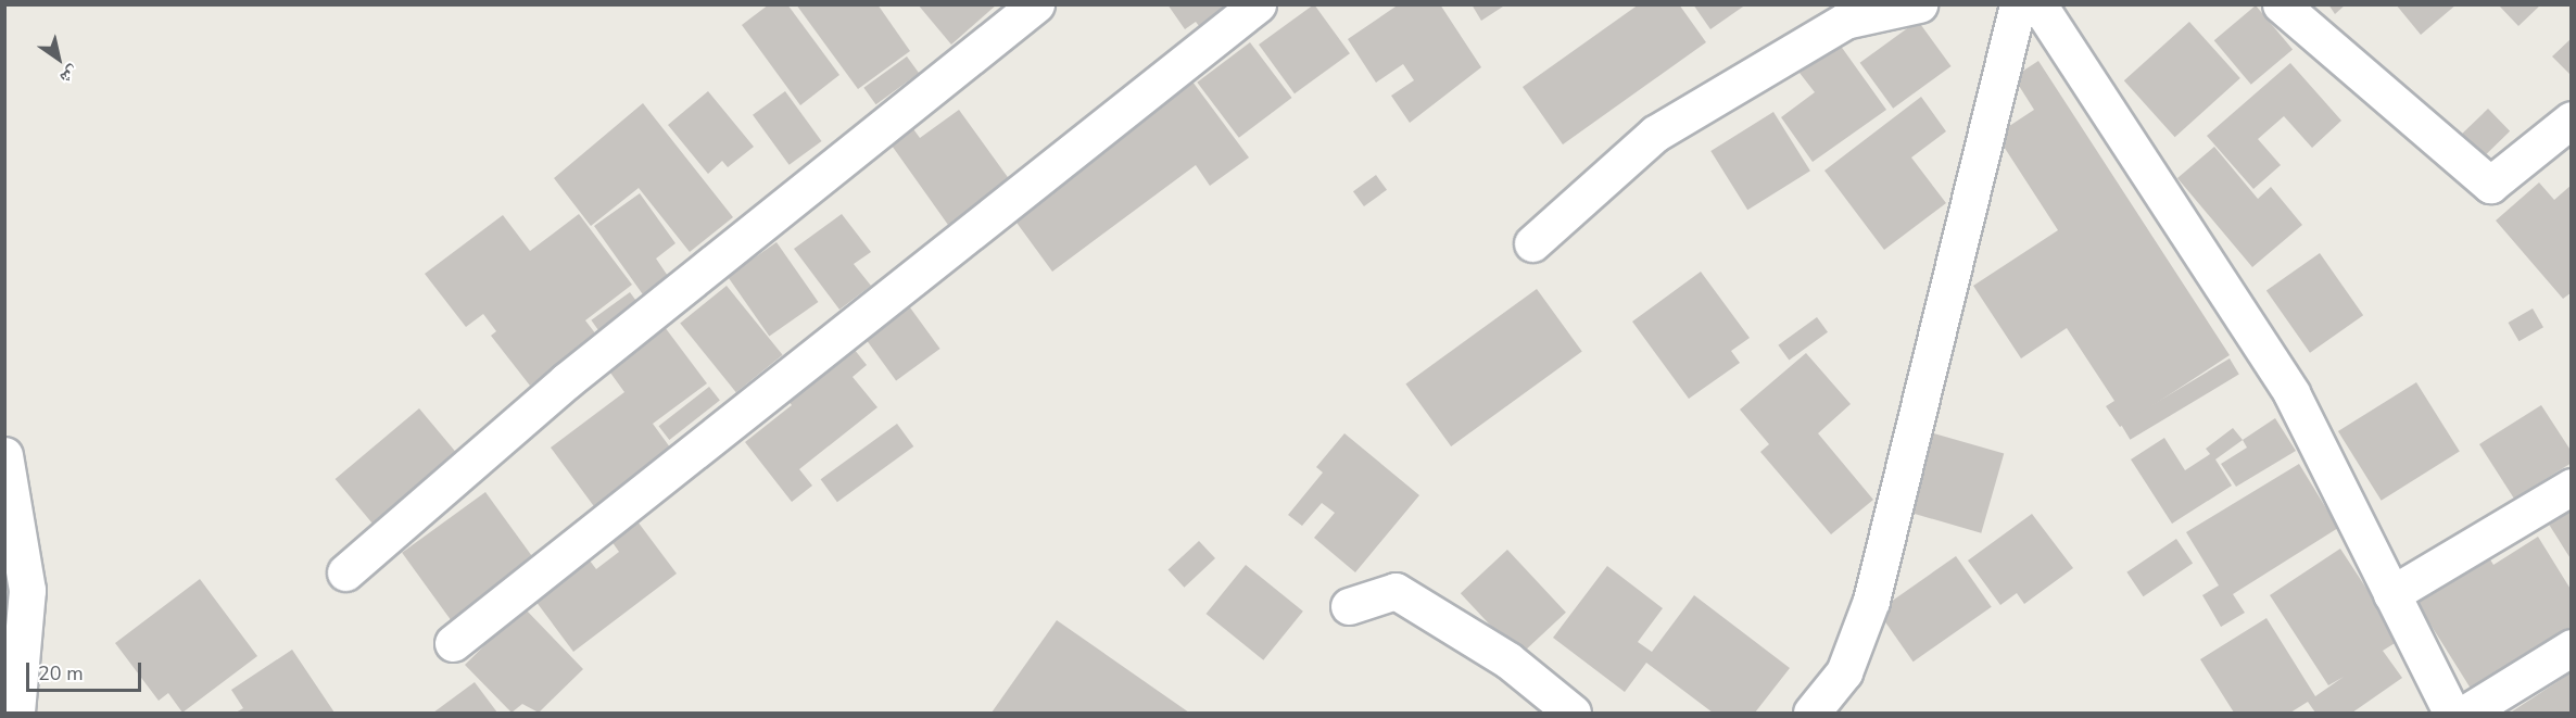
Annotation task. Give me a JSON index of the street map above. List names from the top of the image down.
{
  "scale_bar": "20 m",
  "north": "bottom right"
}
